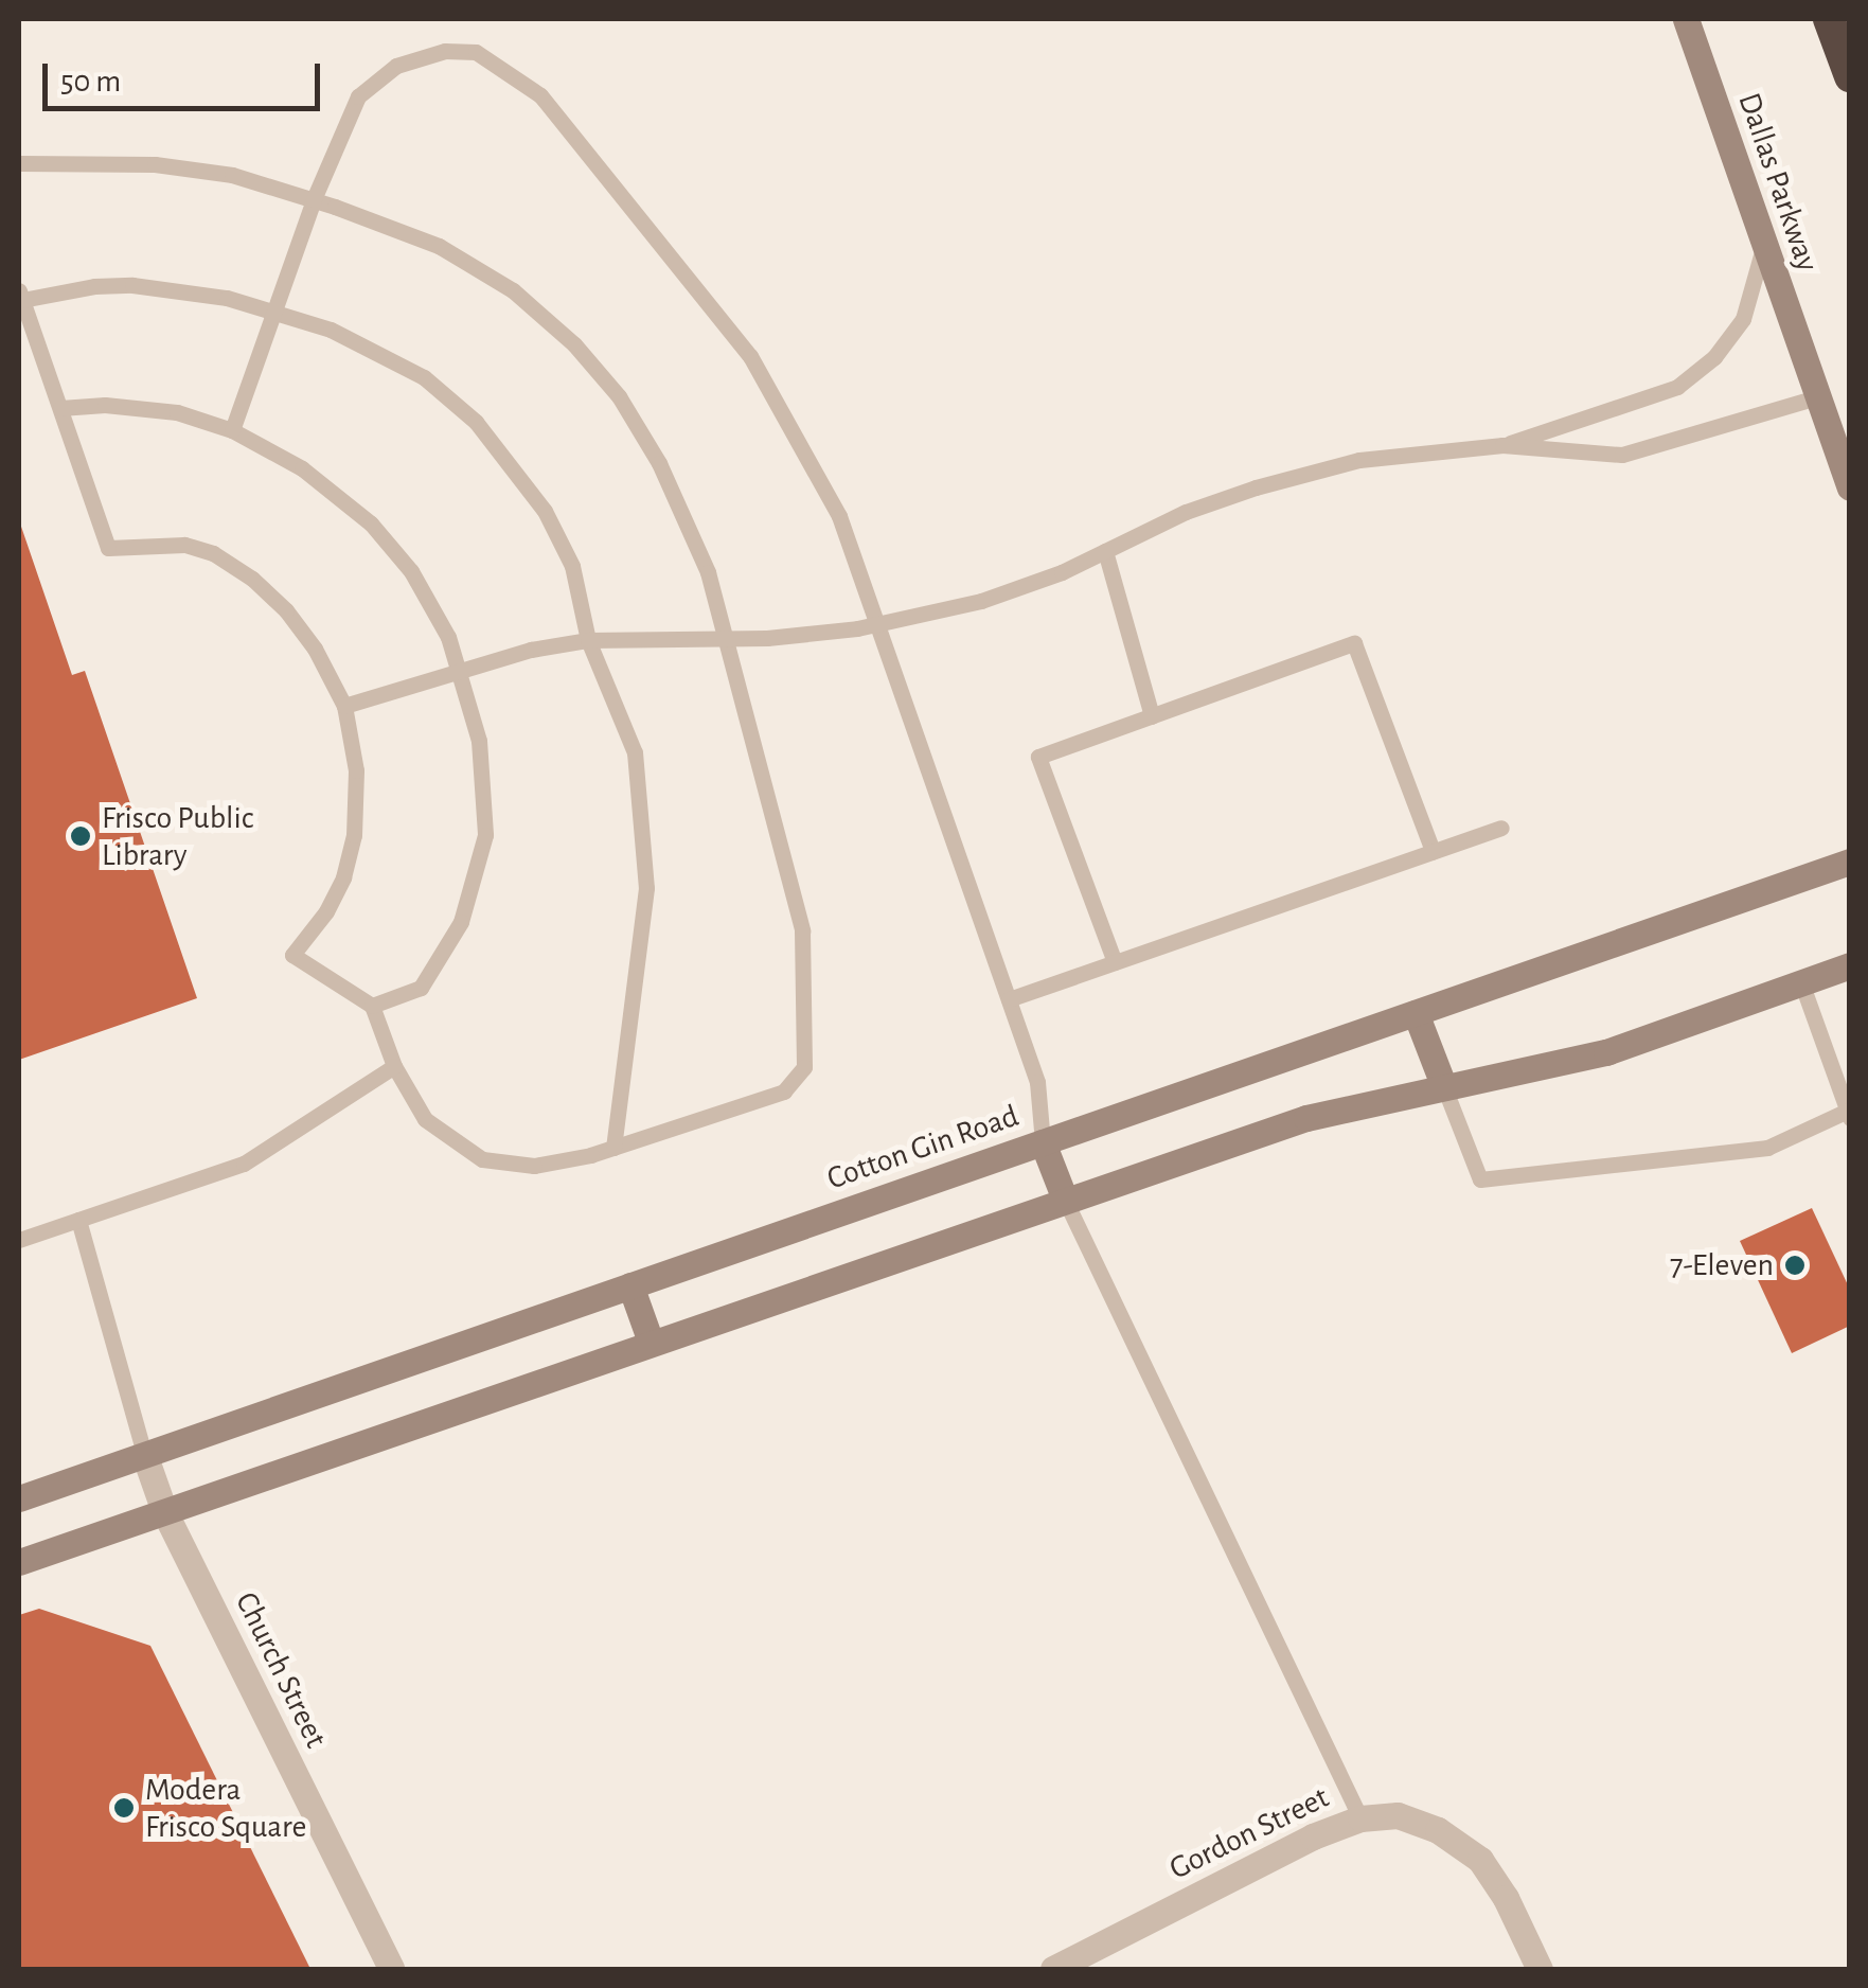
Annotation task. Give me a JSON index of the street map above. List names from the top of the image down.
{
  "streets": {
    "street": [
      "Dallas Parkway",
      "Cotton Gin Road",
      "Church Street",
      "Gordon Street"
    ]
  },
  "crossings": [
    ["Cotton Gin Road", "Church Street"]
  ],
  "places": ["Frisco Public Library", "7-Eleven", "Modera Frisco Square"],
  "scale_bar": "50 m"
}
